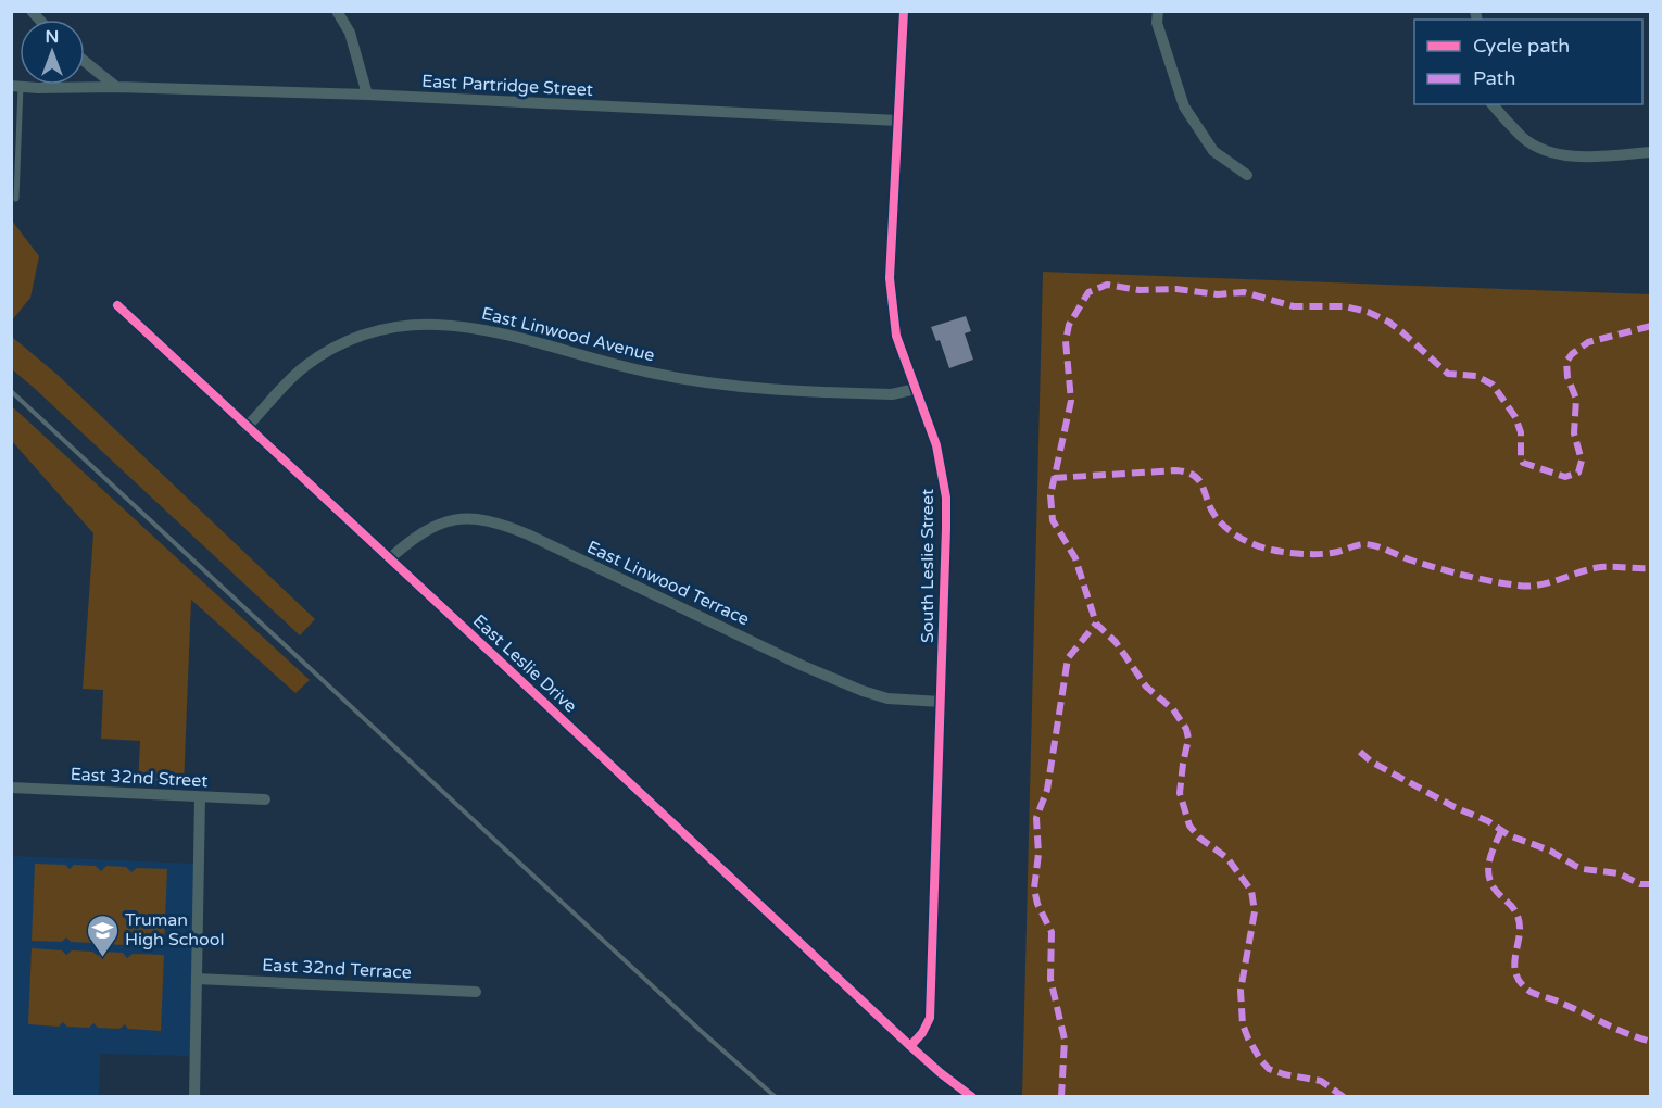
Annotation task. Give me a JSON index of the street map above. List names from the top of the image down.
{
  "streets": {
    "street": [
      "East Partridge Street",
      "East Linwood Avenue",
      "South Leslie Street",
      "East Linwood Terrace",
      "East Leslie Drive",
      "East 32nd Street",
      "East 32nd Terrace"
    ]
  },
  "crossings": [
    ["East Partridge Street", "South Leslie Street"],
    ["East Linwood Avenue", "South Leslie Street"],
    ["East Linwood Avenue", "East Leslie Drive"],
    ["South Leslie Street", "East Linwood Terrace"],
    ["South Leslie Street", "East Leslie Drive"],
    ["East Linwood Terrace", "East Leslie Drive"]
  ],
  "places": {
    "school or university": ["Truman High School"]
  },
  "legend": ["Cycle path", "Path"],
  "north": "top"
}
